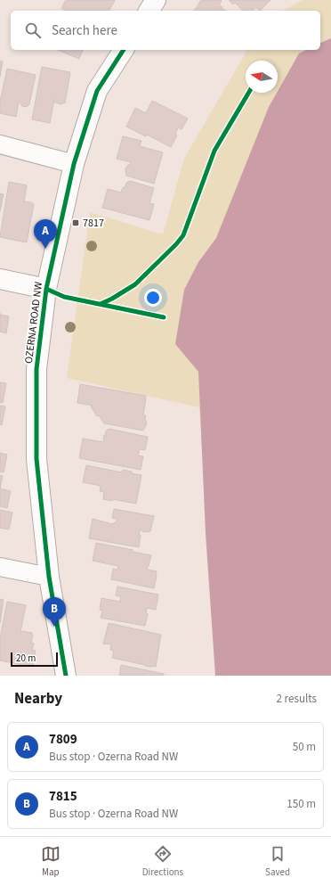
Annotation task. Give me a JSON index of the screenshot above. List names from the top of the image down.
{
  "streets": {
    "street": ["OZERNA ROAD NW"]
  },
  "places": {
    "transit": ["7817"]
  },
  "scale_bar": "20 m",
  "north": "left",
  "page": {
    "search": "Search here",
    "pins": ["A", "B"],
    "scale": "20 m",
    "heading": ["Nearby", "2 results"],
    "list": [
      {
        "mark": "A",
        "name": "7809",
        "note": "Bus stop · Ozerna Road NW",
        "value": "50 m"
      },
      {
        "mark": "B",
        "name": "7815",
        "note": "Bus stop · Ozerna Road NW",
        "value": "150 m"
      }
    ],
    "nav": ["Map", "Directions", "Saved"]
  }
}
